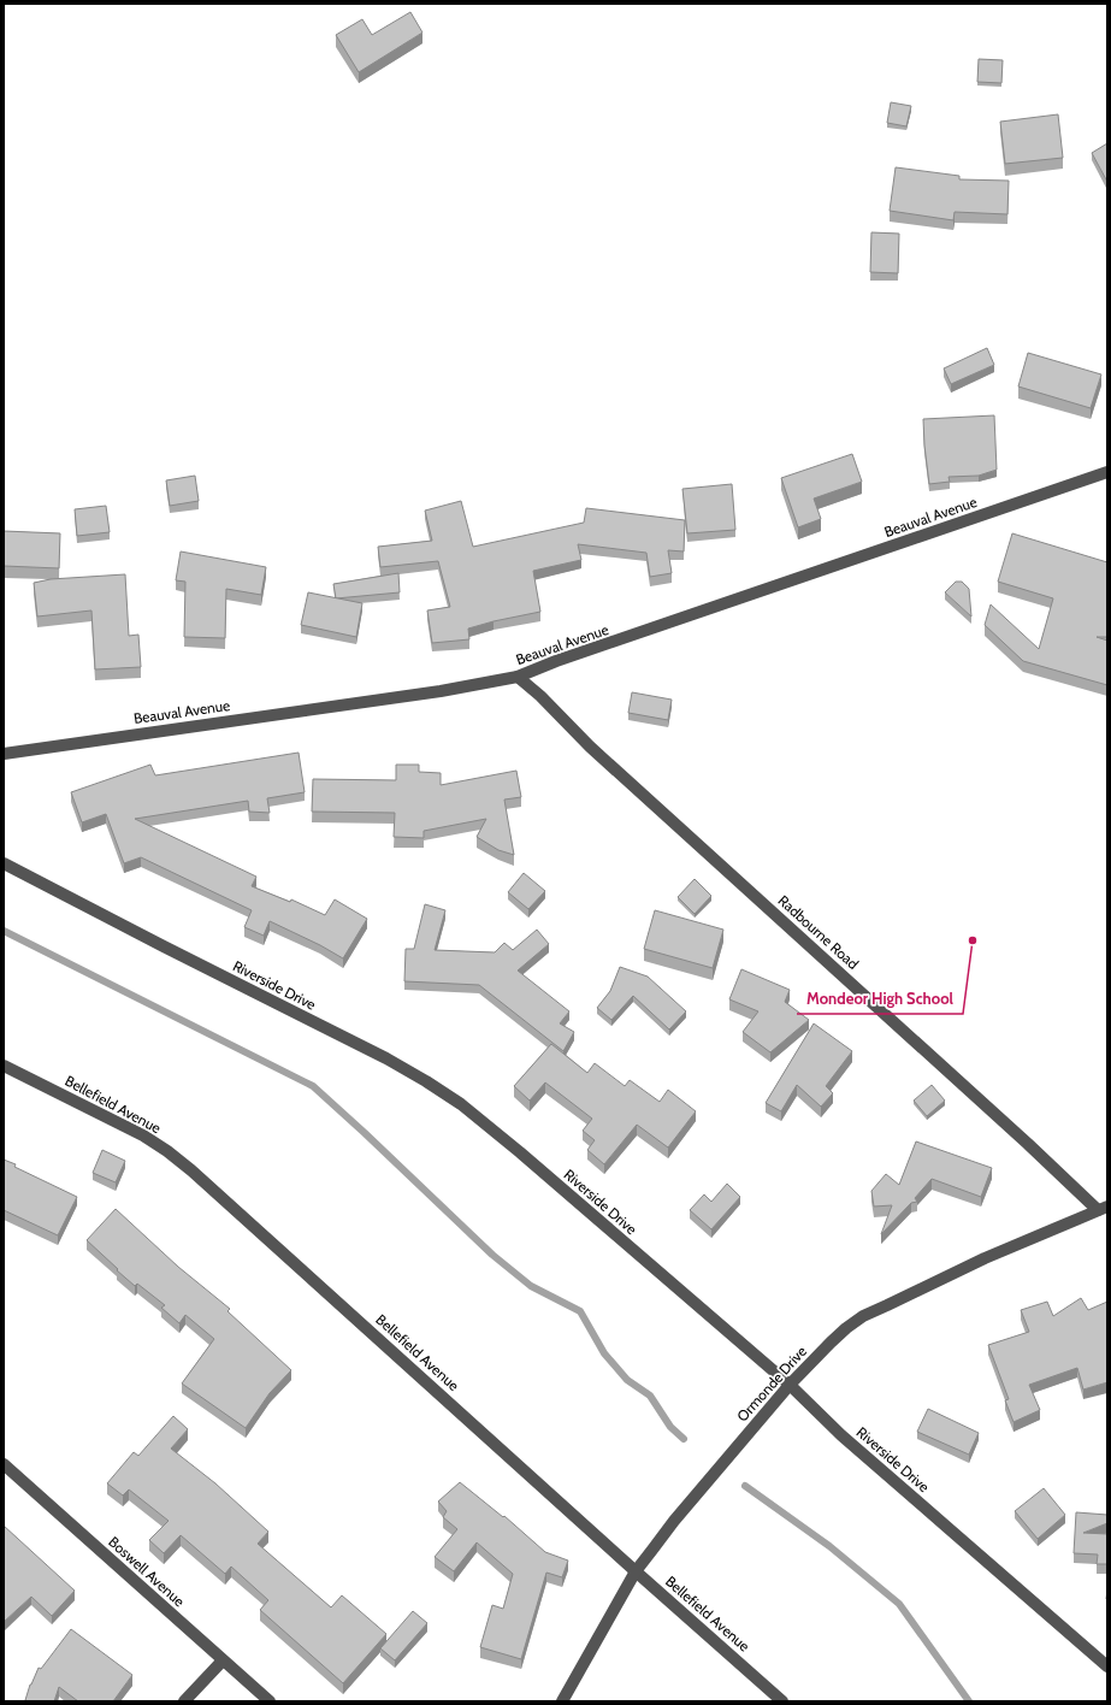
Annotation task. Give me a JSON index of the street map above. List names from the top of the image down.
{
  "streets": {
    "street": [
      "Beauval Avenue",
      "Radbourne Road",
      "Riverside Drive",
      "Bellefield Avenue",
      "Ormonde Drive",
      "Boswell Avenue"
    ]
  },
  "crossings": [
    ["Beauval Avenue", "Radbourne Road"],
    ["Radbourne Road", "Ormonde Drive"],
    ["Riverside Drive", "Ormonde Drive"],
    ["Bellefield Avenue", "Ormonde Drive"]
  ],
  "places": ["Mondeor High School"]
}
